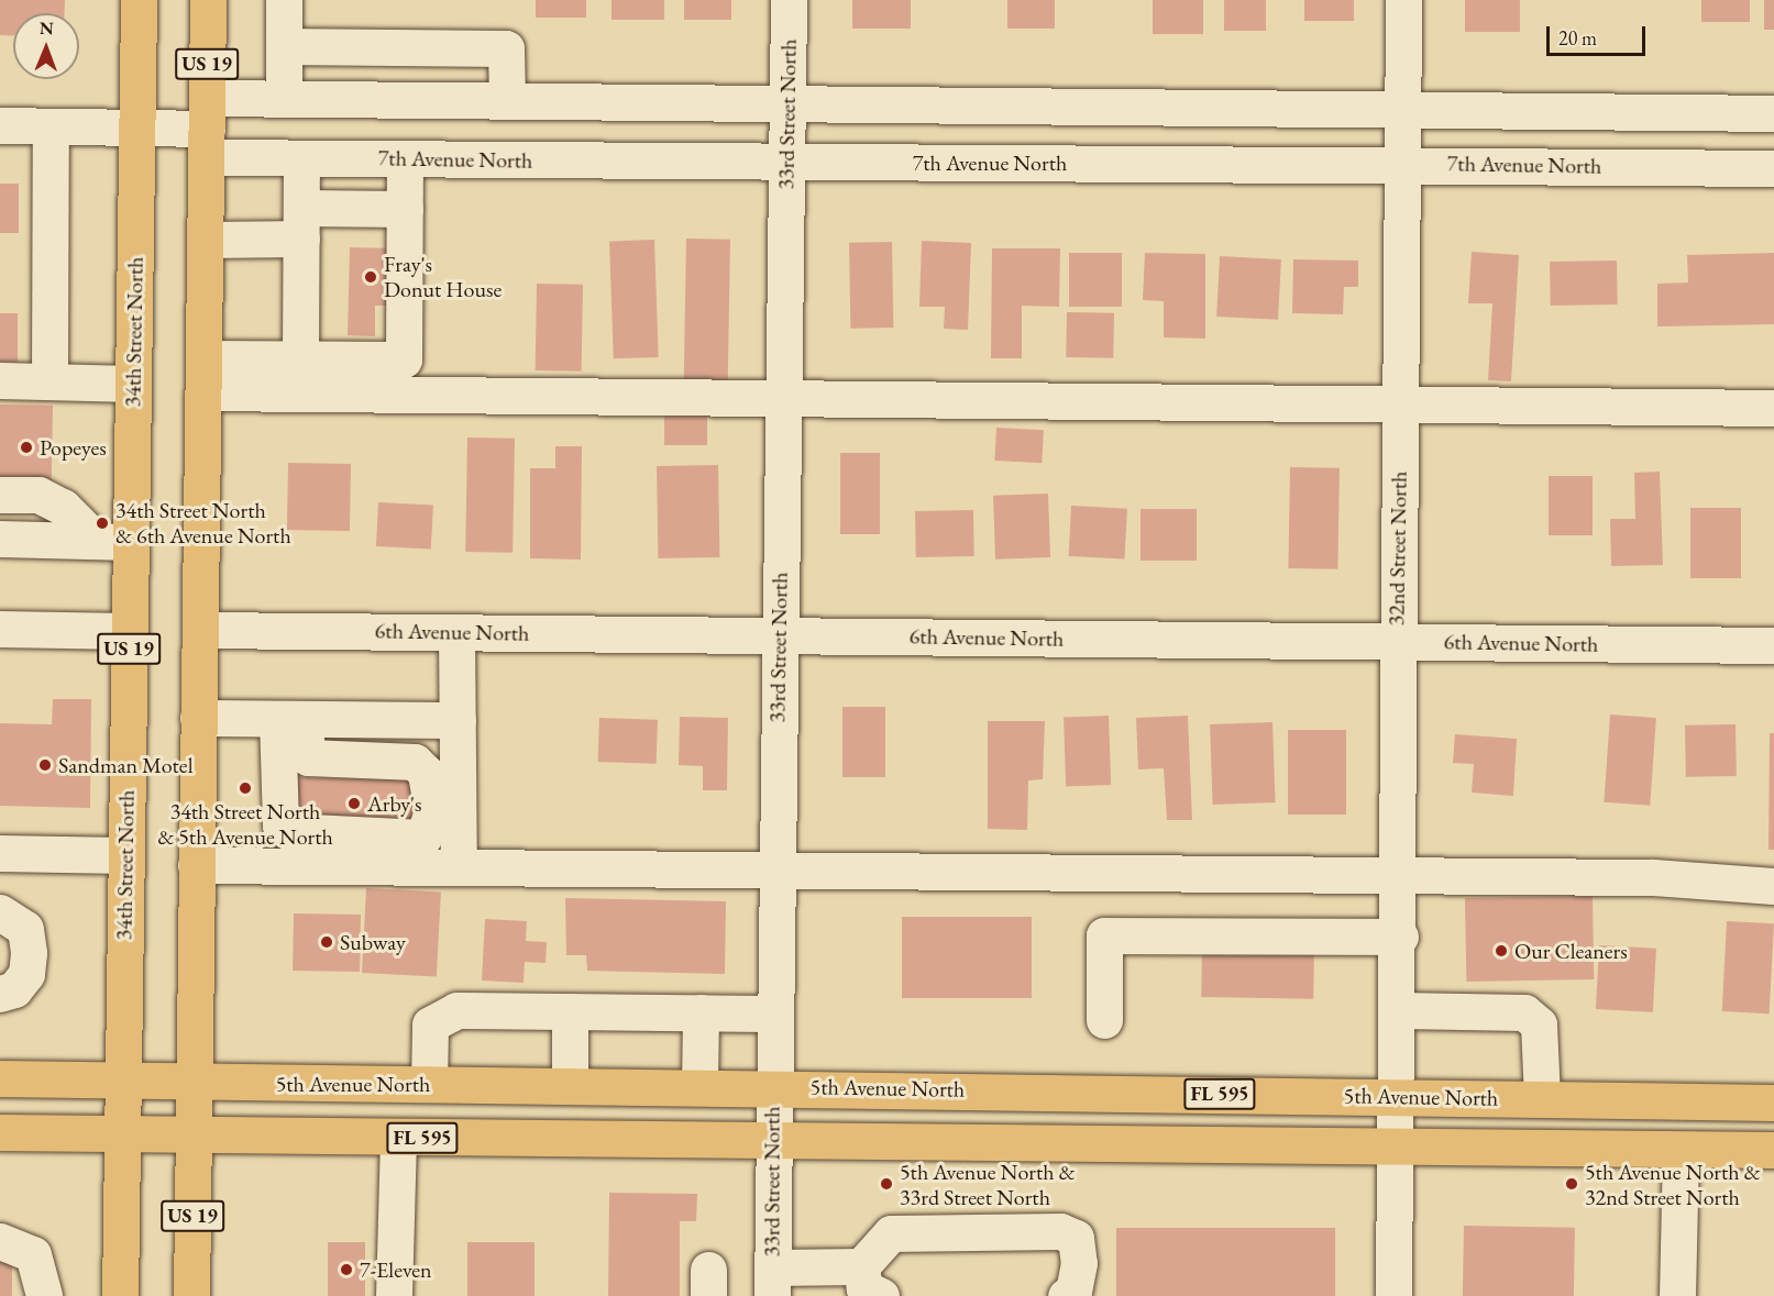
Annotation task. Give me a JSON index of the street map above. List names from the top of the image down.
{
  "streets": {
    "main road": [
      "US 19",
      "34th Street North",
      "5th Avenue North",
      "FL 595"
    ],
    "street": [
      "33rd Street North",
      "7th Avenue North",
      "32nd Street North",
      "6th Avenue North"
    ]
  },
  "crossings": [
    ["US 19", "7th Avenue North"],
    ["US 19", "6th Avenue North"],
    ["US 19", "5th Avenue North"],
    ["US 19", "FL 595"],
    ["33rd Street North", "7th Avenue North"],
    ["33rd Street North", "6th Avenue North"],
    ["33rd Street North", "5th Avenue North"],
    ["33rd Street North", "FL 595"],
    ["7th Avenue North", "34th Street North"],
    ["7th Avenue North", "32nd Street North"],
    ["34th Street North", "5th Avenue North"],
    ["32nd Street North", "6th Avenue North"],
    ["32nd Street North", "5th Avenue North"],
    ["32nd Street North", "FL 595"]
  ],
  "places": [
    "Fray's Donut House",
    "Popeyes",
    "34th Street North & 6th Avenue North",
    "Sandman Motel",
    "34th Street North & 5th Avenue North",
    "Arby's",
    "Subway",
    "Our Cleaners",
    "5th Avenue North & 33rd Street North",
    "5th Avenue North & 32nd Street North",
    "7-Eleven"
  ],
  "scale_bar": "20 m",
  "north": "top"
}
